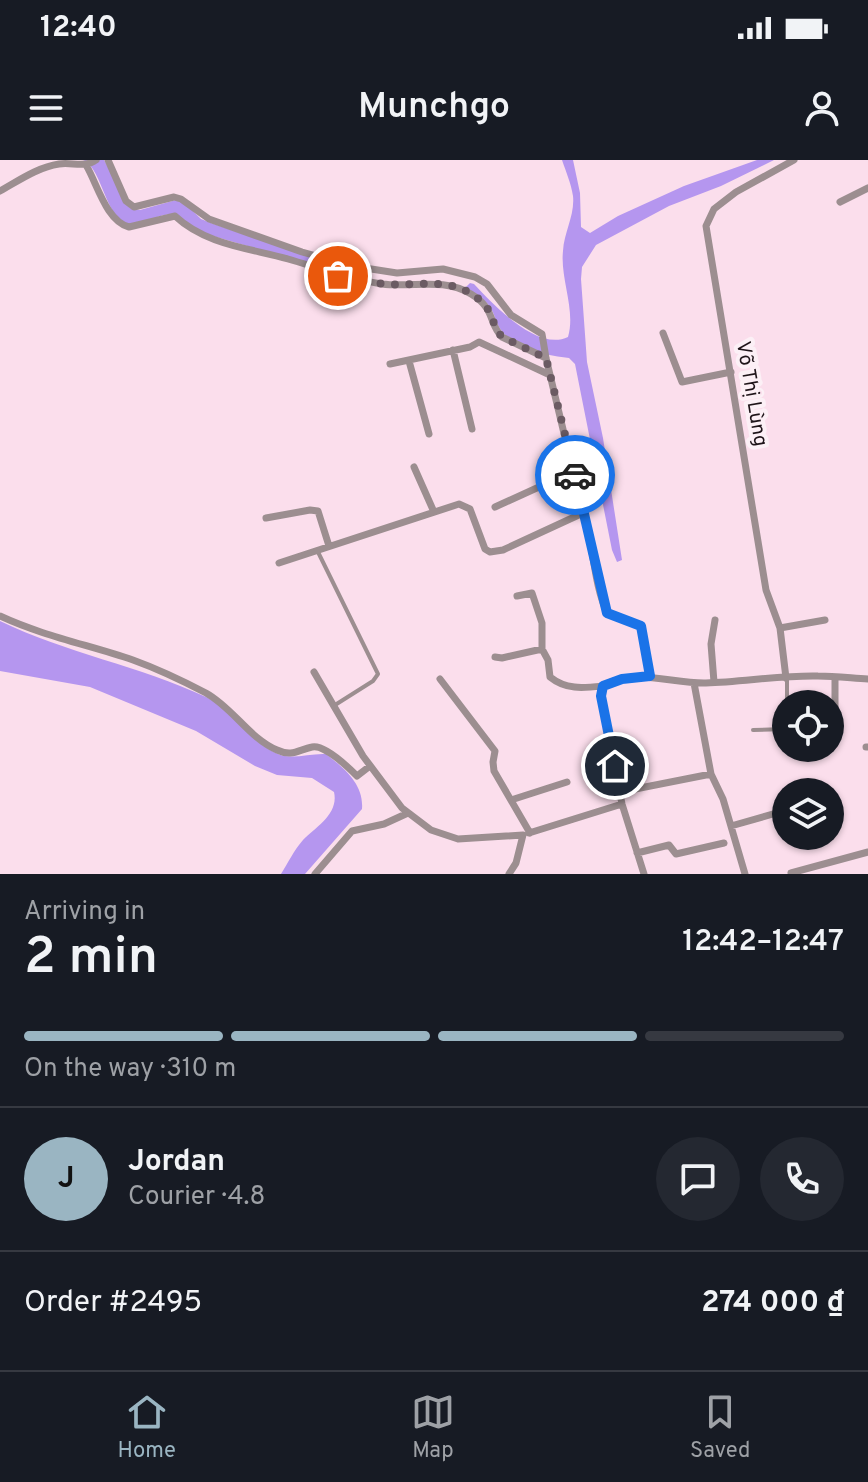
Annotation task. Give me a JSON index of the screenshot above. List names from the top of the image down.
{
  "streets": {
    "street": ["Võ Thị Lùng"]
  },
  "page": {
    "status": "12:40",
    "header": "Munchgo",
    "heading": ["2 min", "Arriving in", "12:42–12:47"],
    "panel": [
      "Jordan",
      "Courier · 4.8",
      "Order #2495",
      "274 000 ₫"
    ],
    "bar": "On the way · 310 m",
    "round": "J",
    "tabs": ["Home", "Map", "Saved"]
  }
}
